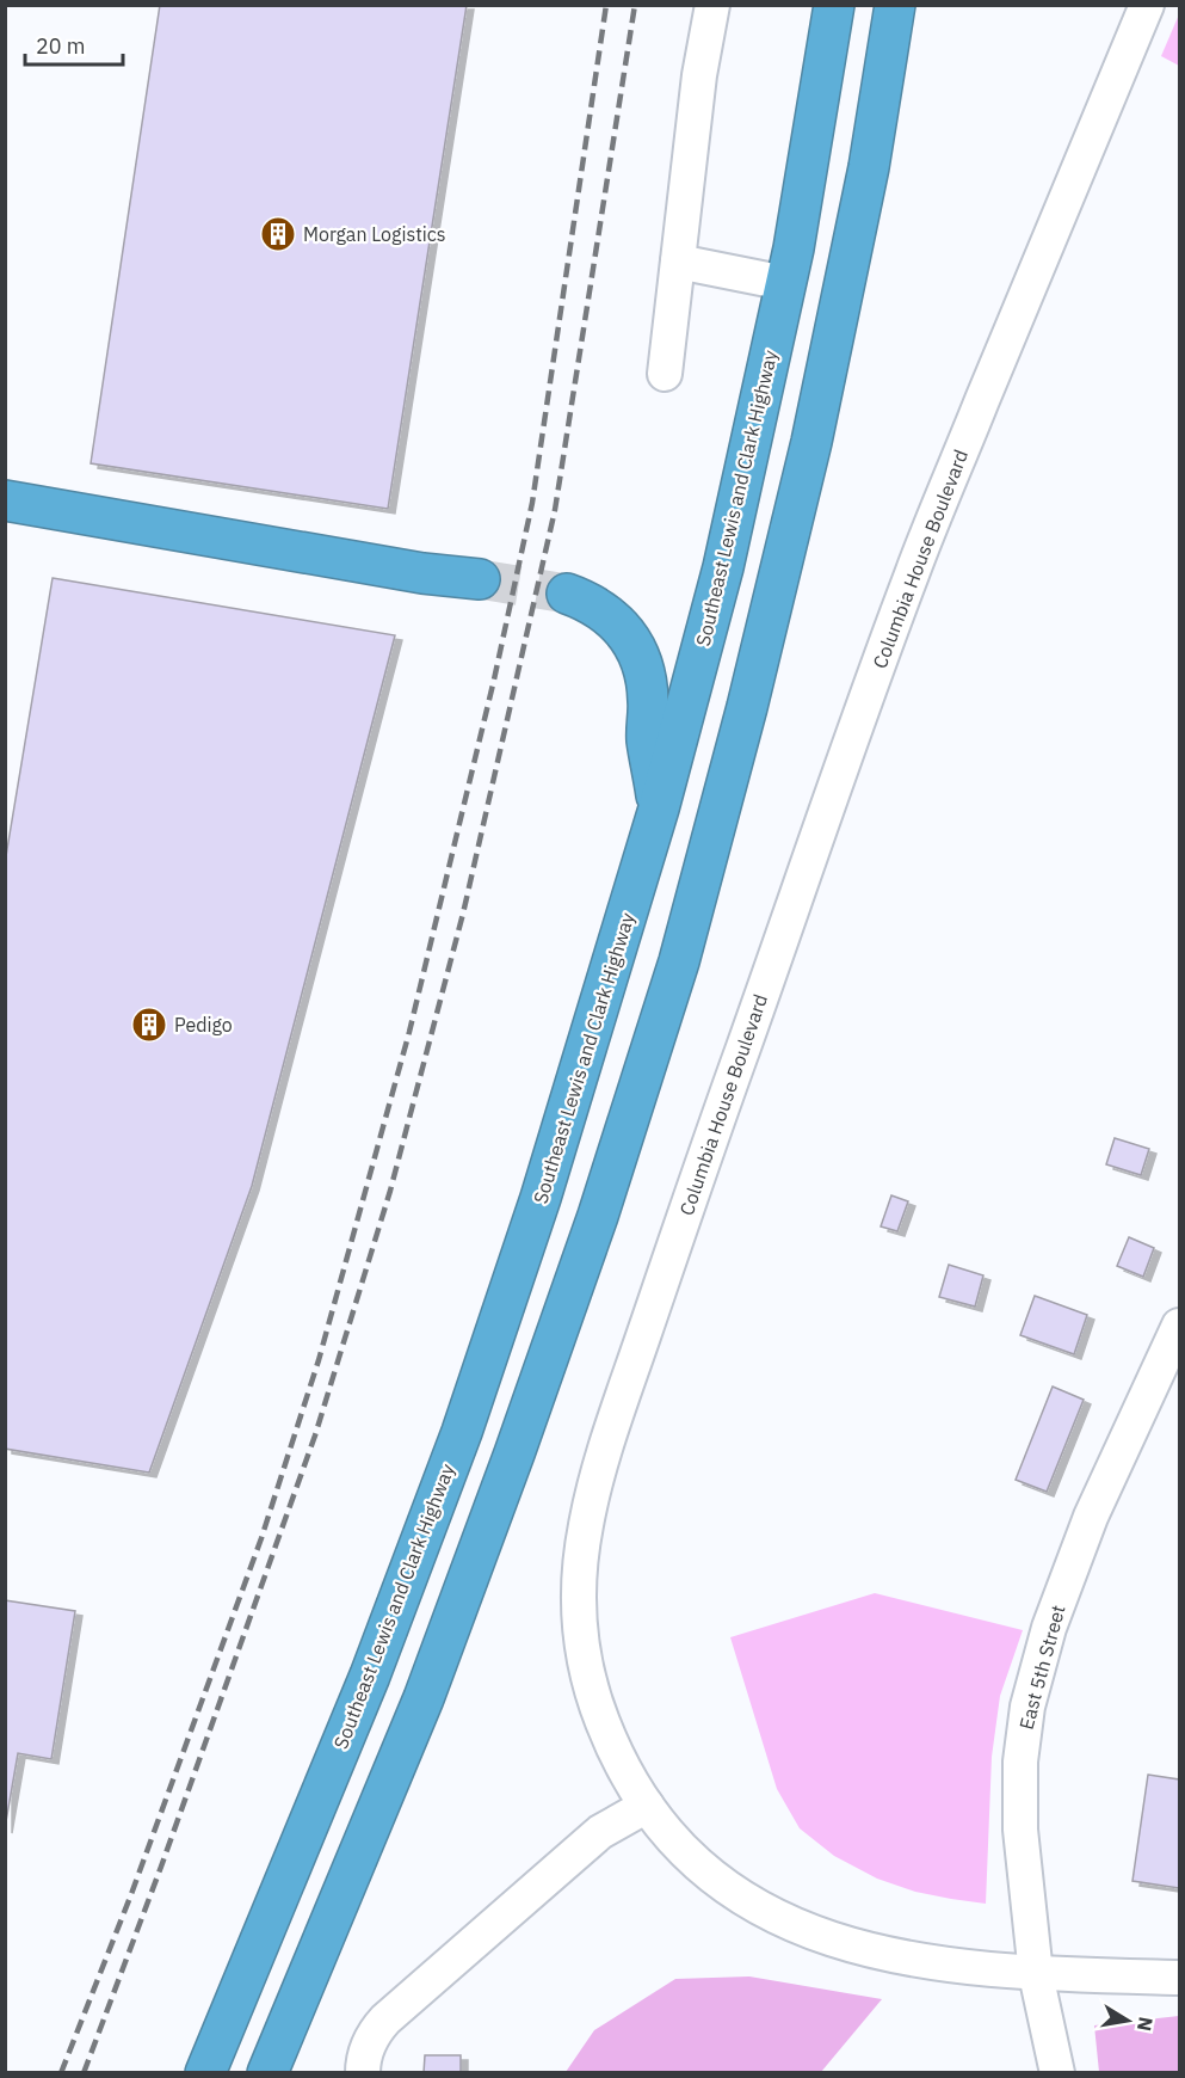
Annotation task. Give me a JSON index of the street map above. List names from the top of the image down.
{
  "streets": {
    "highway": ["Southeast Lewis and Clark Highway"],
    "street": ["Columbia House Boulevard", "East 5th Street"]
  },
  "crossings": [
    ["Columbia House Boulevard", "East 5th Street"]
  ],
  "places": {
    "building": ["Morgan Logistics", "Pedigo"]
  },
  "scale_bar": "20 m",
  "north": "right"
}
